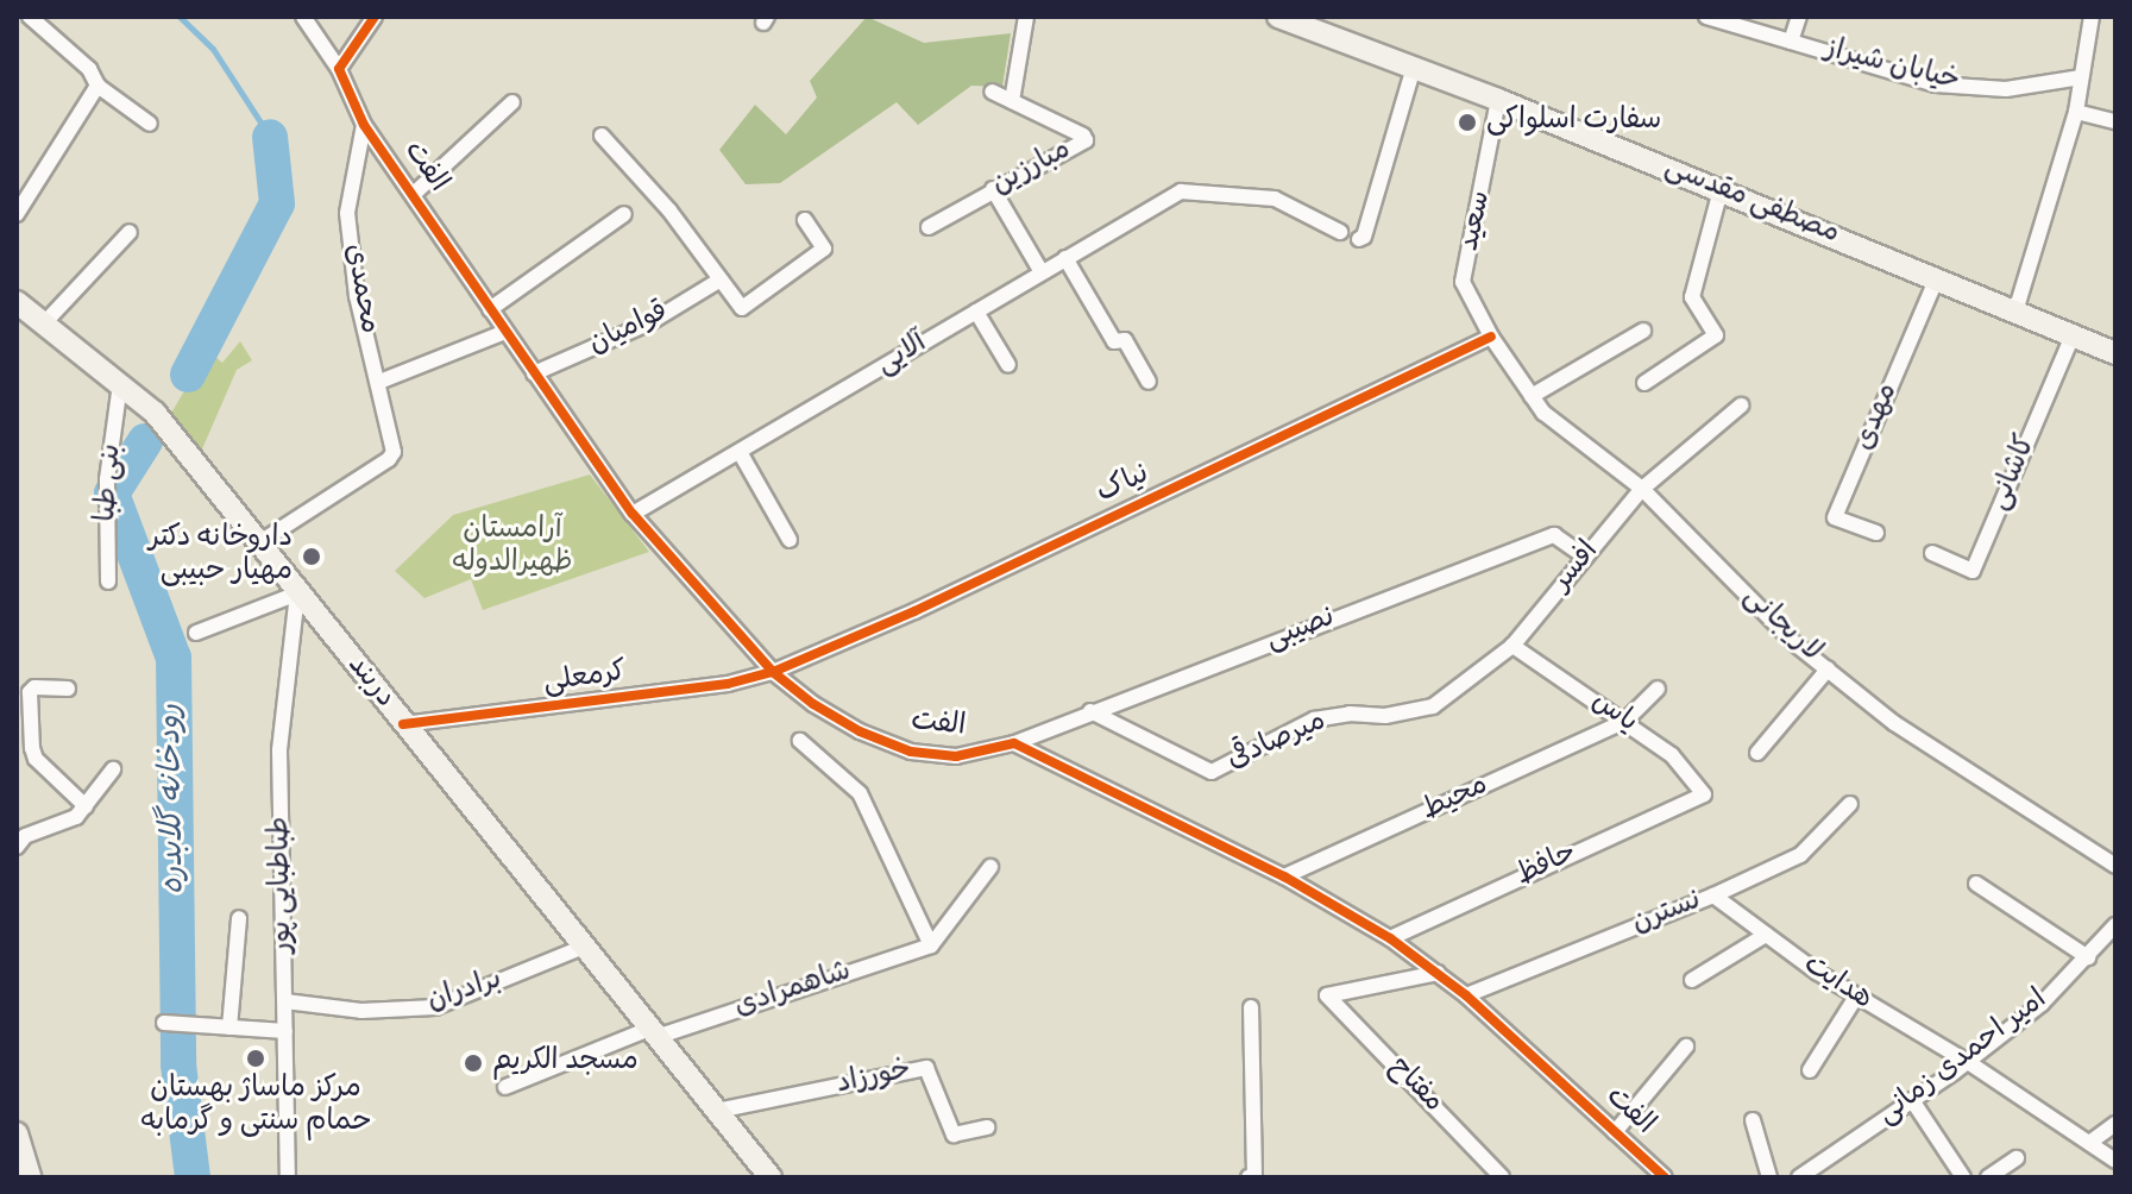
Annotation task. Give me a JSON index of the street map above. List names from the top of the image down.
{
  "streets": {
    "main road": ["مصطفی مقدسی", "دربند"],
    "street": [
      "خیابان شیراز",
      "الفت",
      "مبارزین",
      "سعید",
      "محمدی",
      "قوامیان",
      "آلایی",
      "مهدی",
      "کاشانی",
      "بنی طبا",
      "نیاک",
      "افسر",
      "لاریجانی",
      "نصیبی",
      "کرمعلی",
      "یاس",
      "میرصادقی",
      "محیط",
      "حافظ",
      "طباطبایی پور",
      "نسترن",
      "هدایت",
      "شاهمرادی",
      "برادران",
      "امیر احمدی زمانی",
      "خورزاد",
      "مفتاح"
    ]
  },
  "crossings": [
    ["الفت", "محمدی"],
    ["الفت", "قوامیان"],
    ["الفت", "آلایی"],
    ["الفت", "نیاک"],
    ["الفت", "نصیبی"],
    ["الفت", "کرمعلی"],
    ["الفت", "محیط"],
    ["الفت", "حافظ"],
    ["الفت", "نسترن"],
    ["الفت", "مفتاح"],
    ["مصطفی مقدسی", "سعید"],
    ["مصطفی مقدسی", "مهدی"],
    ["مصطفی مقدسی", "کاشانی"],
    ["سعید", "نیاک"],
    ["سعید", "لاریجانی"],
    ["محمدی", "دربند"],
    ["بنی طبا", "دربند"],
    ["نیاک", "لاریجانی"],
    ["نیاک", "کرمعلی"],
    ["افسر", "لاریجانی"],
    ["افسر", "نصیبی"],
    ["افسر", "یاس"],
    ["افسر", "میرصادقی"],
    ["نصیبی", "میرصادقی"],
    ["کرمعلی", "دربند"],
    ["دربند", "طباطبایی پور"],
    ["دربند", "شاهمرادی"],
    ["دربند", "برادران"],
    ["دربند", "خورزاد"],
    ["یاس", "میرصادقی"],
    ["یاس", "محیط"],
    ["یاس", "حافظ"],
    ["طباطبایی پور", "برادران"],
    ["نسترن", "هدایت"],
    ["هدایت", "امیر احمدی زمانی"]
  ],
  "water": ["رودخانه گلابدره"],
  "parks": ["آرامستان ظهیرالدوله"],
  "places": [
    "سفارت اسلواکی",
    "داروخانه دکتر مهیار حبیبی",
    "مرکز ماساژ بهستان حمام سنتی و گرمابه",
    "مسجد الکریم"
  ]
}
